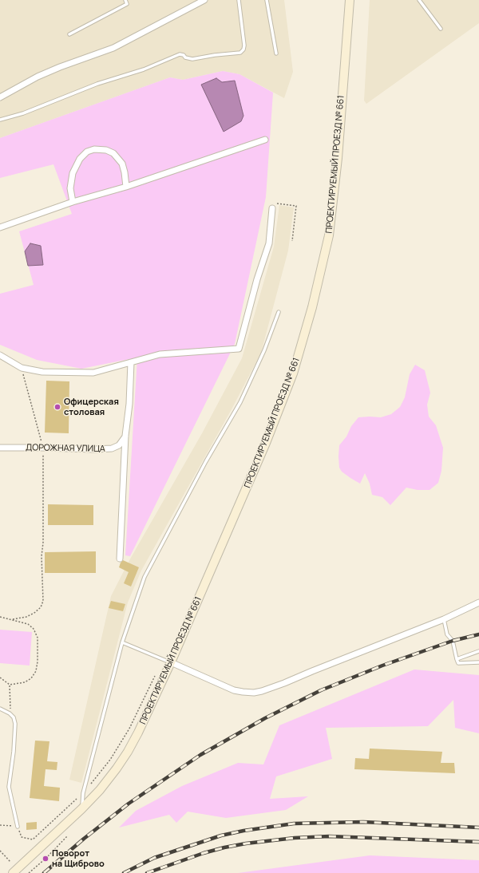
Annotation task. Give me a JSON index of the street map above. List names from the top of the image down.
{
  "streets": {
    "main road": ["ПРОЕКТИРУЕМЫЙ ПРОЕЗД № 661"],
    "street": ["ДОРОЖНАЯ УЛИЦА"]
  },
  "places": ["Офицерская столовая", "Поворот на Щиброво"]
}
